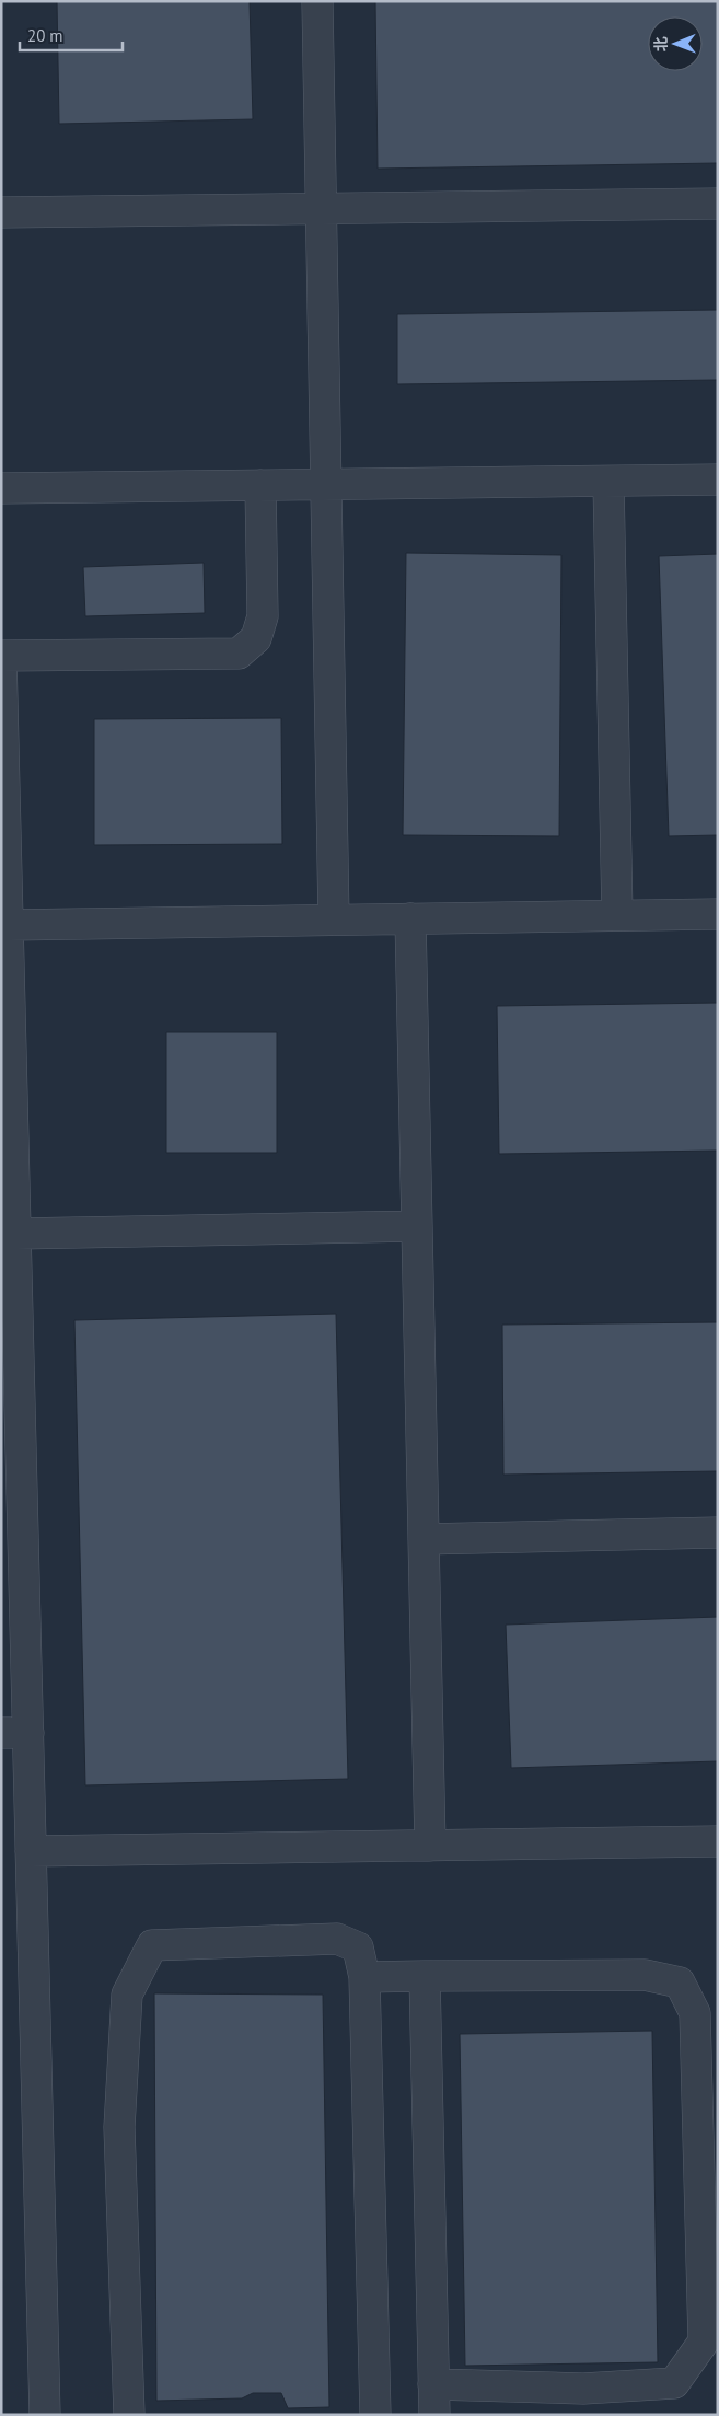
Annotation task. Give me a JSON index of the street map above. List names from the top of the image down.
{
  "scale_bar": "20 m",
  "north": "left"
}
